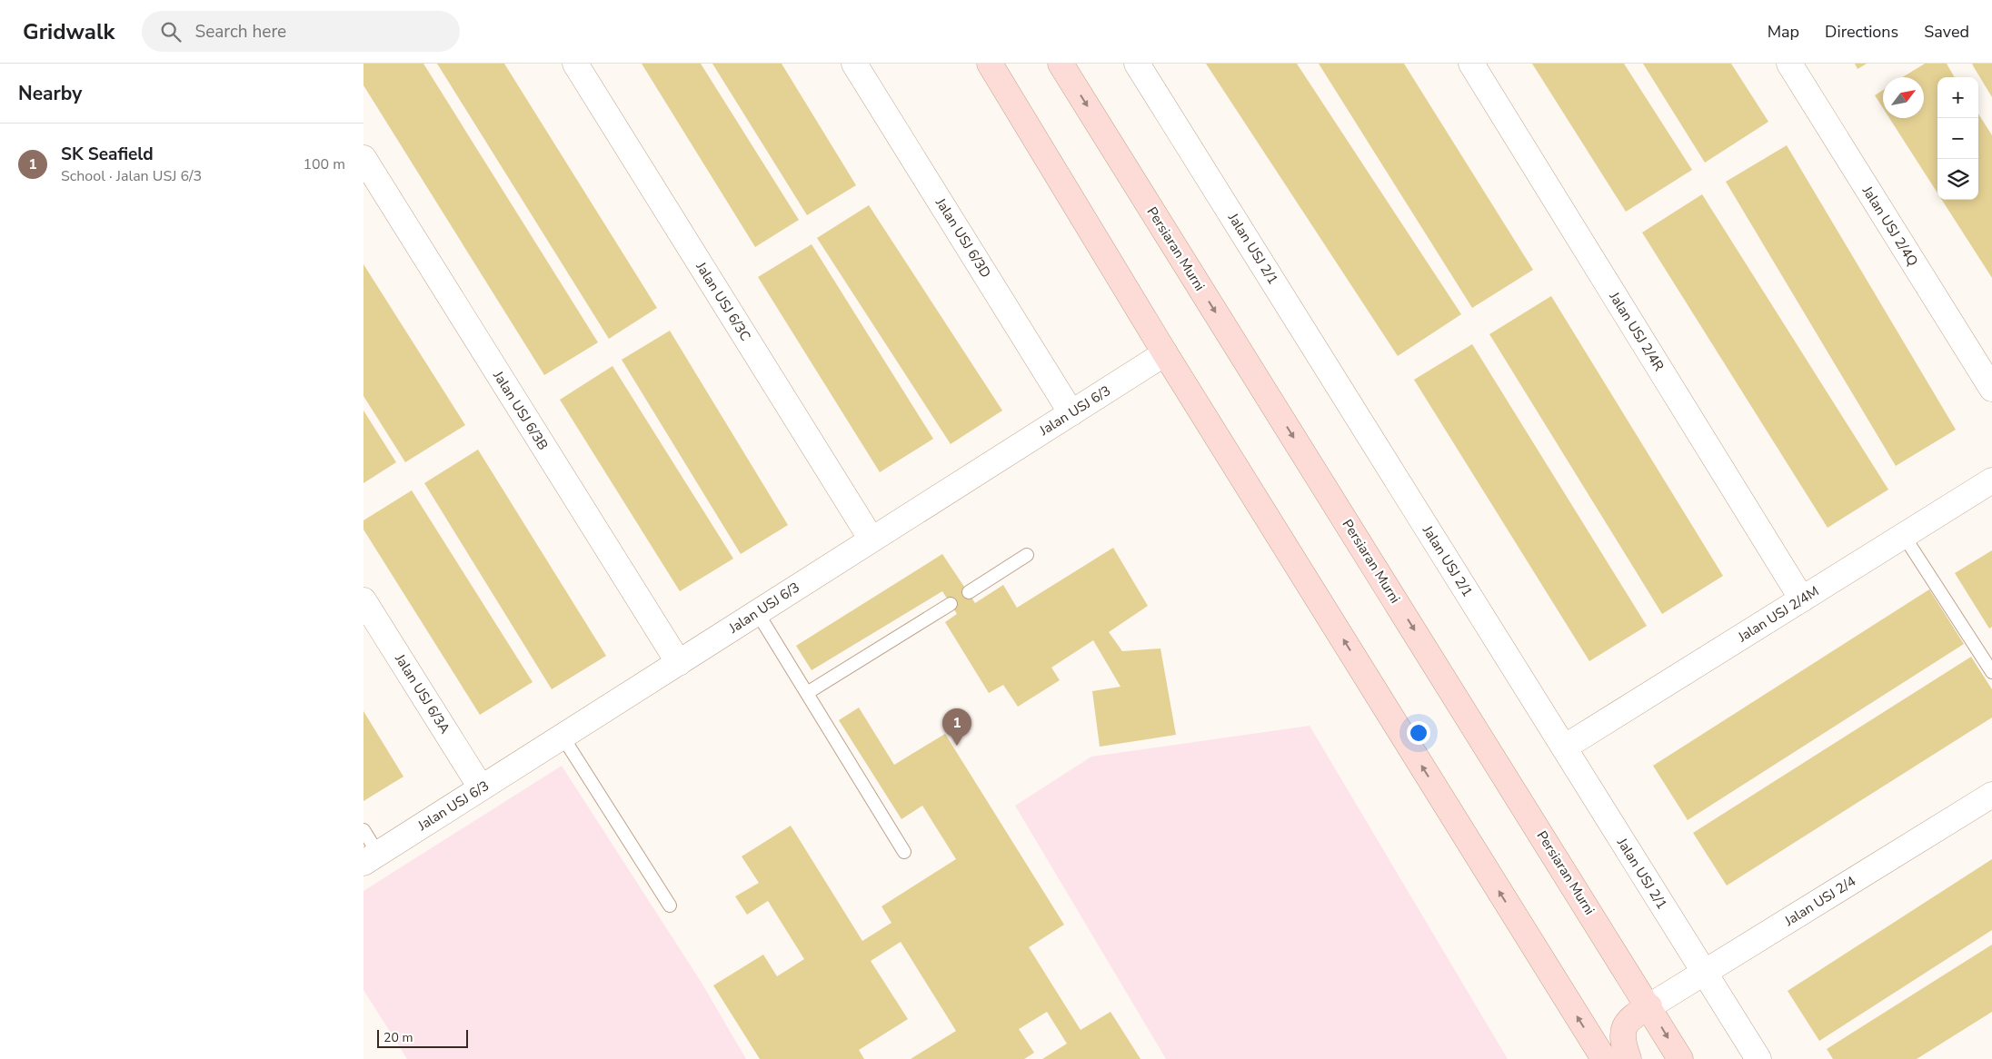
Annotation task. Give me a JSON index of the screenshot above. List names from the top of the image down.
{
  "streets": {
    "main road": ["Persiaran Murni"],
    "street": [
      "Jalan USJ 2/4Q",
      "Jalan USJ 6/3D",
      "Jalan USJ 2/1",
      "Jalan USJ 6/3C",
      "Jalan USJ 2/4R",
      "Jalan USJ 6/3B",
      "Jalan USJ 6/3",
      "Jalan USJ 2/4M",
      "Jalan USJ 6/3A",
      "Jalan USJ 2/4"
    ]
  },
  "crossings": [
    ["Jalan USJ 6/3D", "Jalan USJ 6/3"],
    ["Persiaran Murni", "Jalan USJ 2/4"],
    ["Jalan USJ 2/1", "Jalan USJ 2/4M"],
    ["Jalan USJ 2/1", "Jalan USJ 2/4"],
    ["Jalan USJ 6/3C", "Jalan USJ 6/3"],
    ["Jalan USJ 2/4R", "Jalan USJ 2/4M"],
    ["Jalan USJ 6/3B", "Jalan USJ 6/3"],
    ["Jalan USJ 6/3", "Jalan USJ 6/3A"]
  ],
  "scale_bar": "20 m",
  "north": "top right",
  "page": {
    "header": "Gridwalk",
    "search": "Search here",
    "nav": ["Map", "Directions", "Saved"],
    "heading": "Nearby",
    "map_buttons": ["+", "−"],
    "list": [
      {
        "mark": "1",
        "name": "SK Seafield",
        "note": "School · Jalan USJ 6/3",
        "value": "100 m"
      }
    ],
    "pins": "1",
    "scale": "20 m"
  }
}
